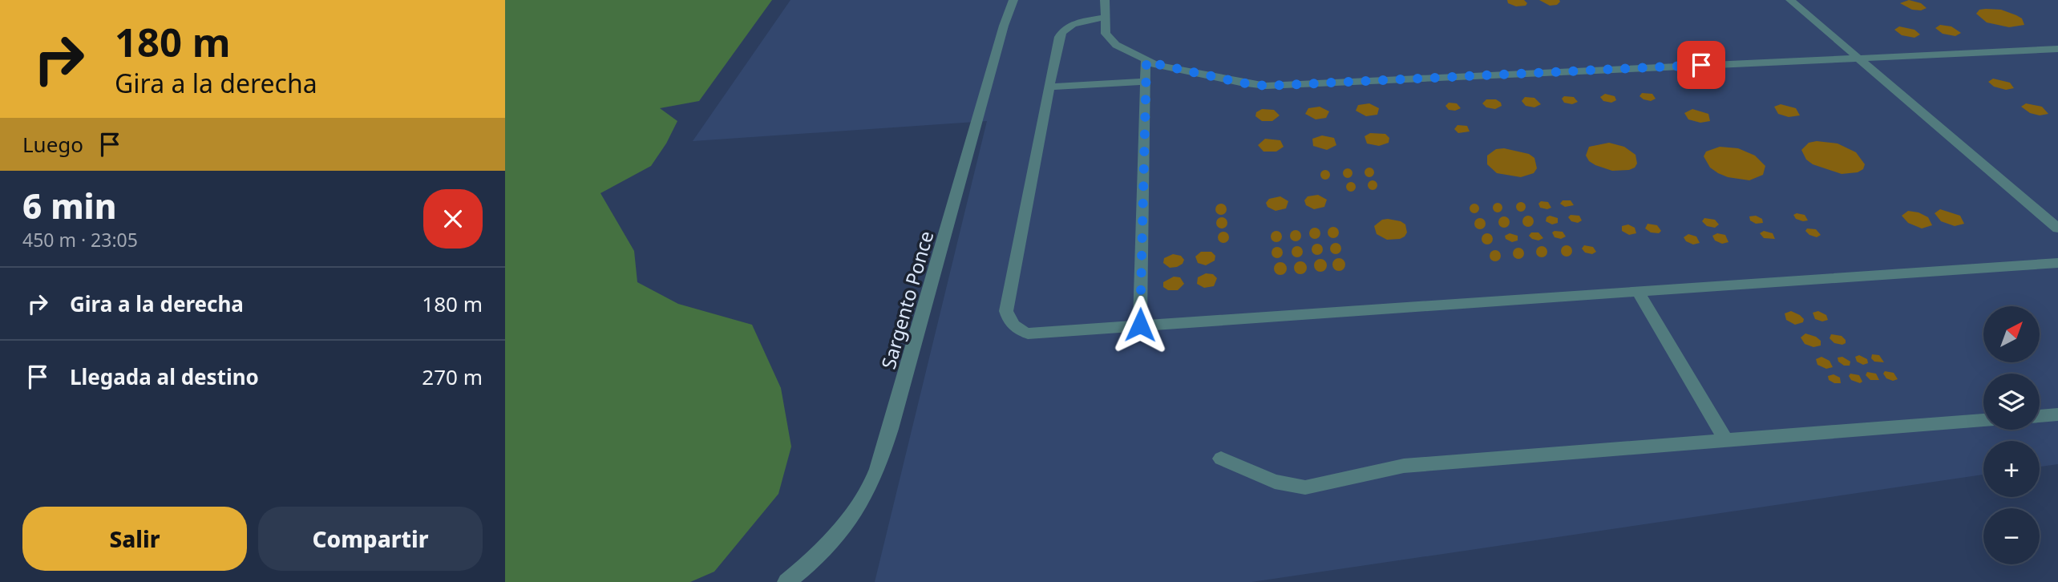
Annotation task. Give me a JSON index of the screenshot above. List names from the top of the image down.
{
  "streets": {
    "street": ["Sargento Ponce"]
  },
  "north": "top right",
  "page": {
    "turn": ["180 m", "Gira a la derecha"],
    "then": "Luego",
    "heading": ["6 min", "450 m · 23:05"],
    "list": [
      {
        "name": "Gira a la derecha",
        "value": "180 m"
      },
      {
        "name": "Llegada al destino",
        "value": "270 m"
      }
    ],
    "map_buttons": ["+", "−"],
    "buttons": ["Salir", "Compartir"]
  }
}
